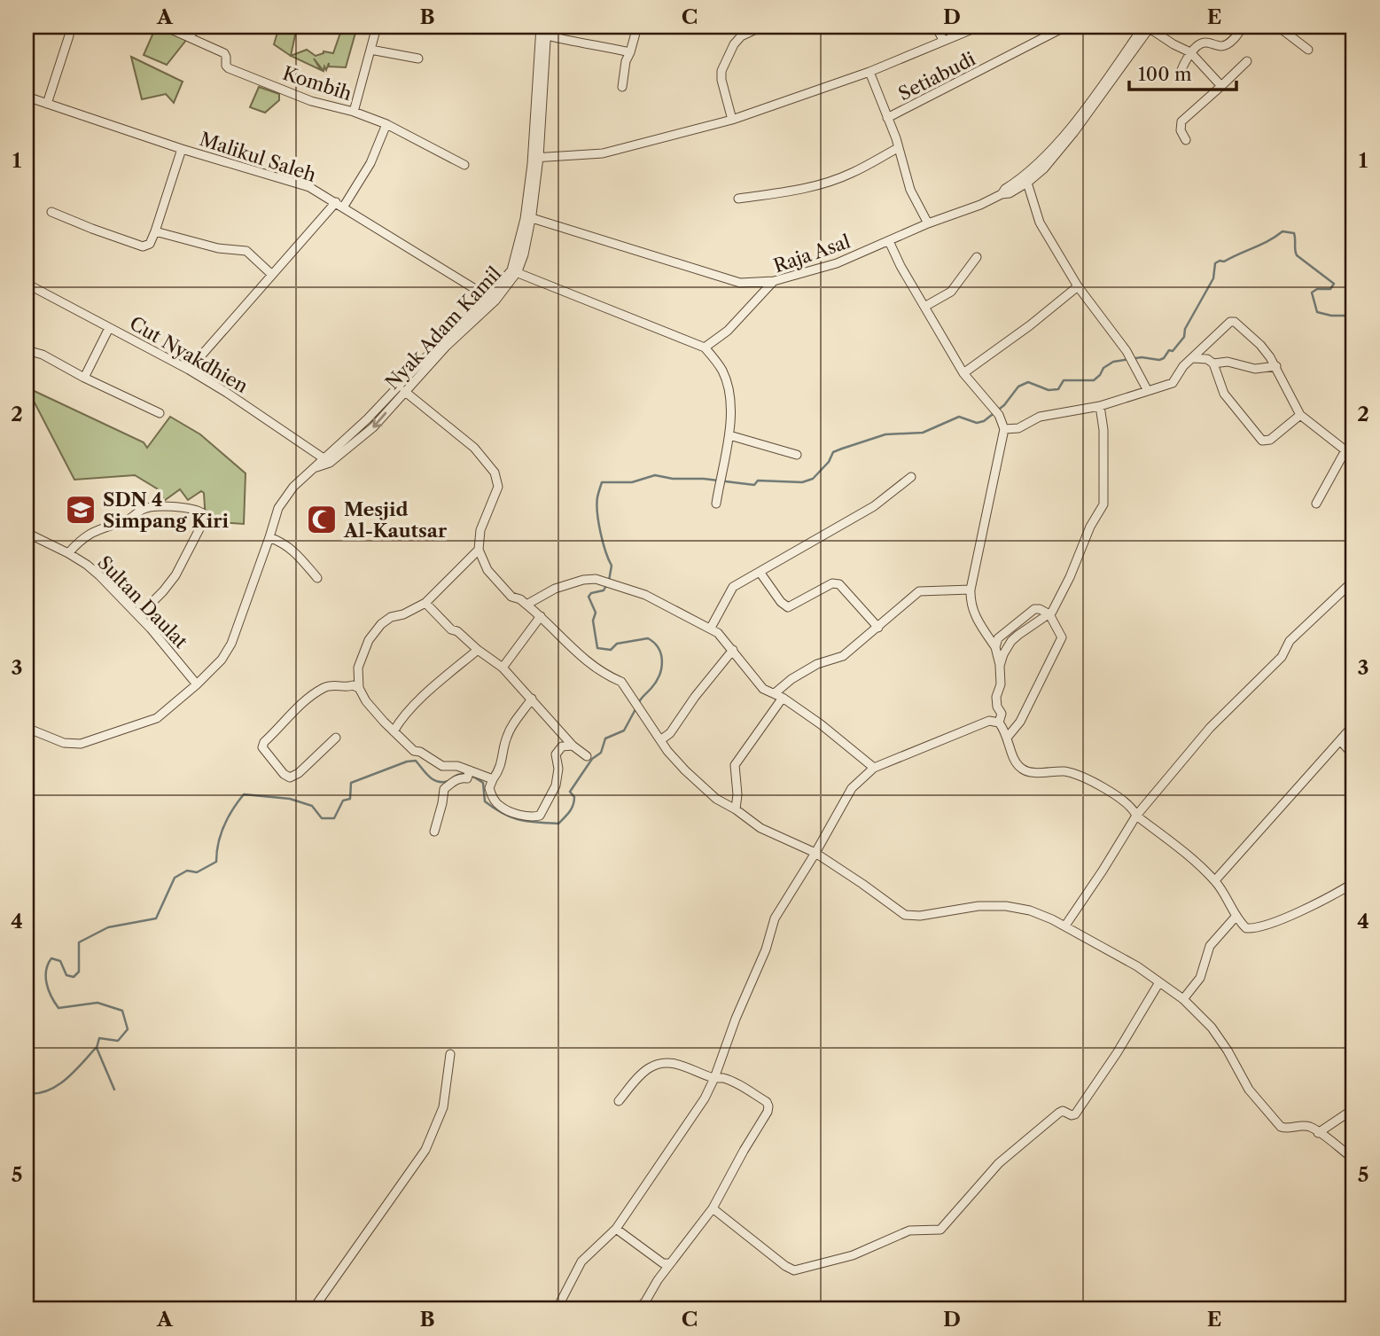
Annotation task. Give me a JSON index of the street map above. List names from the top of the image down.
{
  "streets": {
    "street": [
      "Setiabudi",
      "Kombih",
      "Malikul Saleh",
      "Raja Asal",
      "Nyak Adam Kamil",
      "Cut Nyakdhien",
      "Sultan Daulat"
    ]
  },
  "crossings": [
    ["Malikul Saleh", "Nyak Adam Kamil"],
    ["Nyak Adam Kamil", "Cut Nyakdhien"]
  ],
  "places": {
    "school or university": ["SDN 4 Simpang Kiri"],
    "mosque": ["Mesjid Al-Kautsar"]
  },
  "scale_bar": "100 m",
  "grid": {
    "columns": [
      "A",
      "B",
      "C",
      "D",
      "E"
    ],
    "rows": [
      "1",
      "2",
      "3",
      "4",
      "5"
    ]
  }
}
